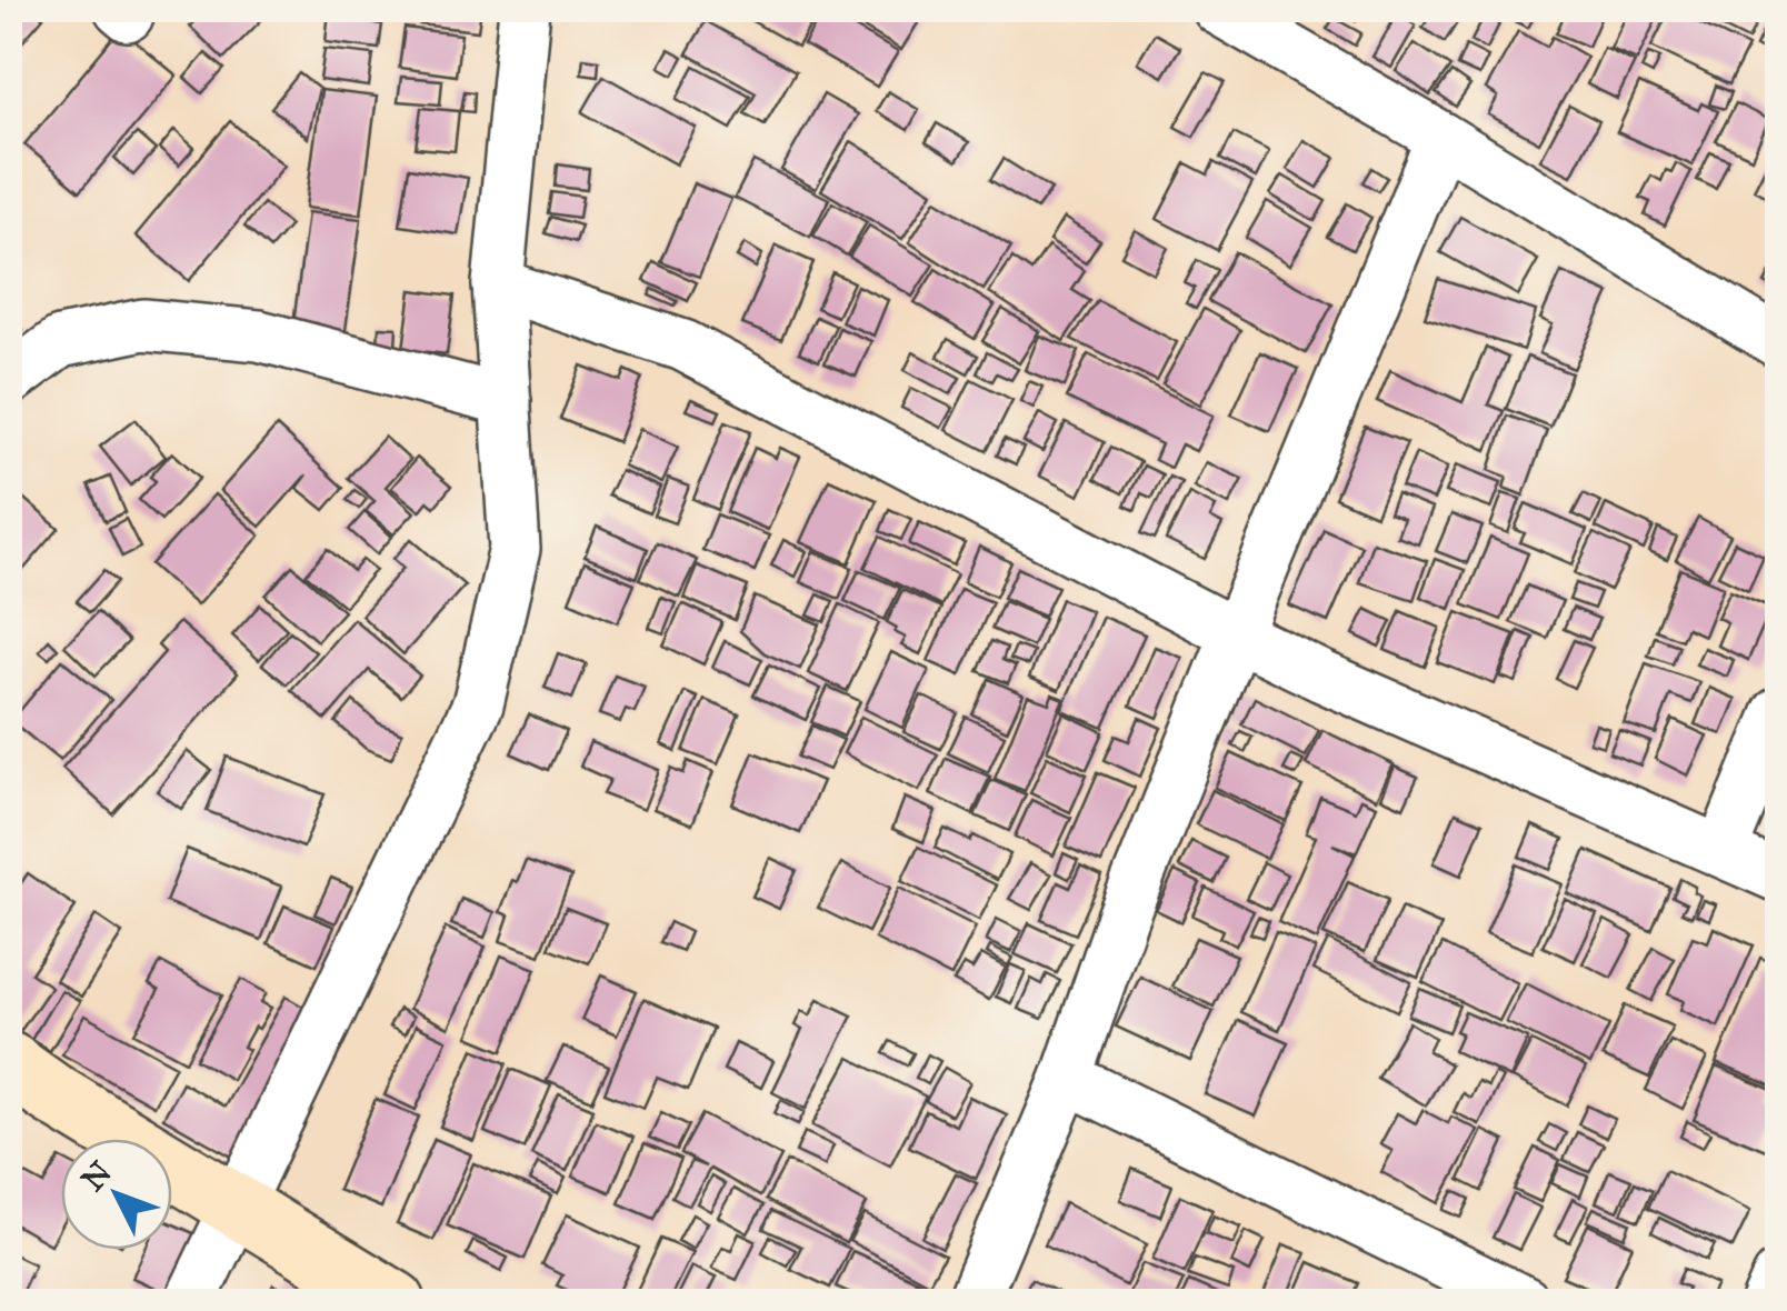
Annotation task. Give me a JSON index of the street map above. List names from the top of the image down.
{
  "north": "top left"
}
